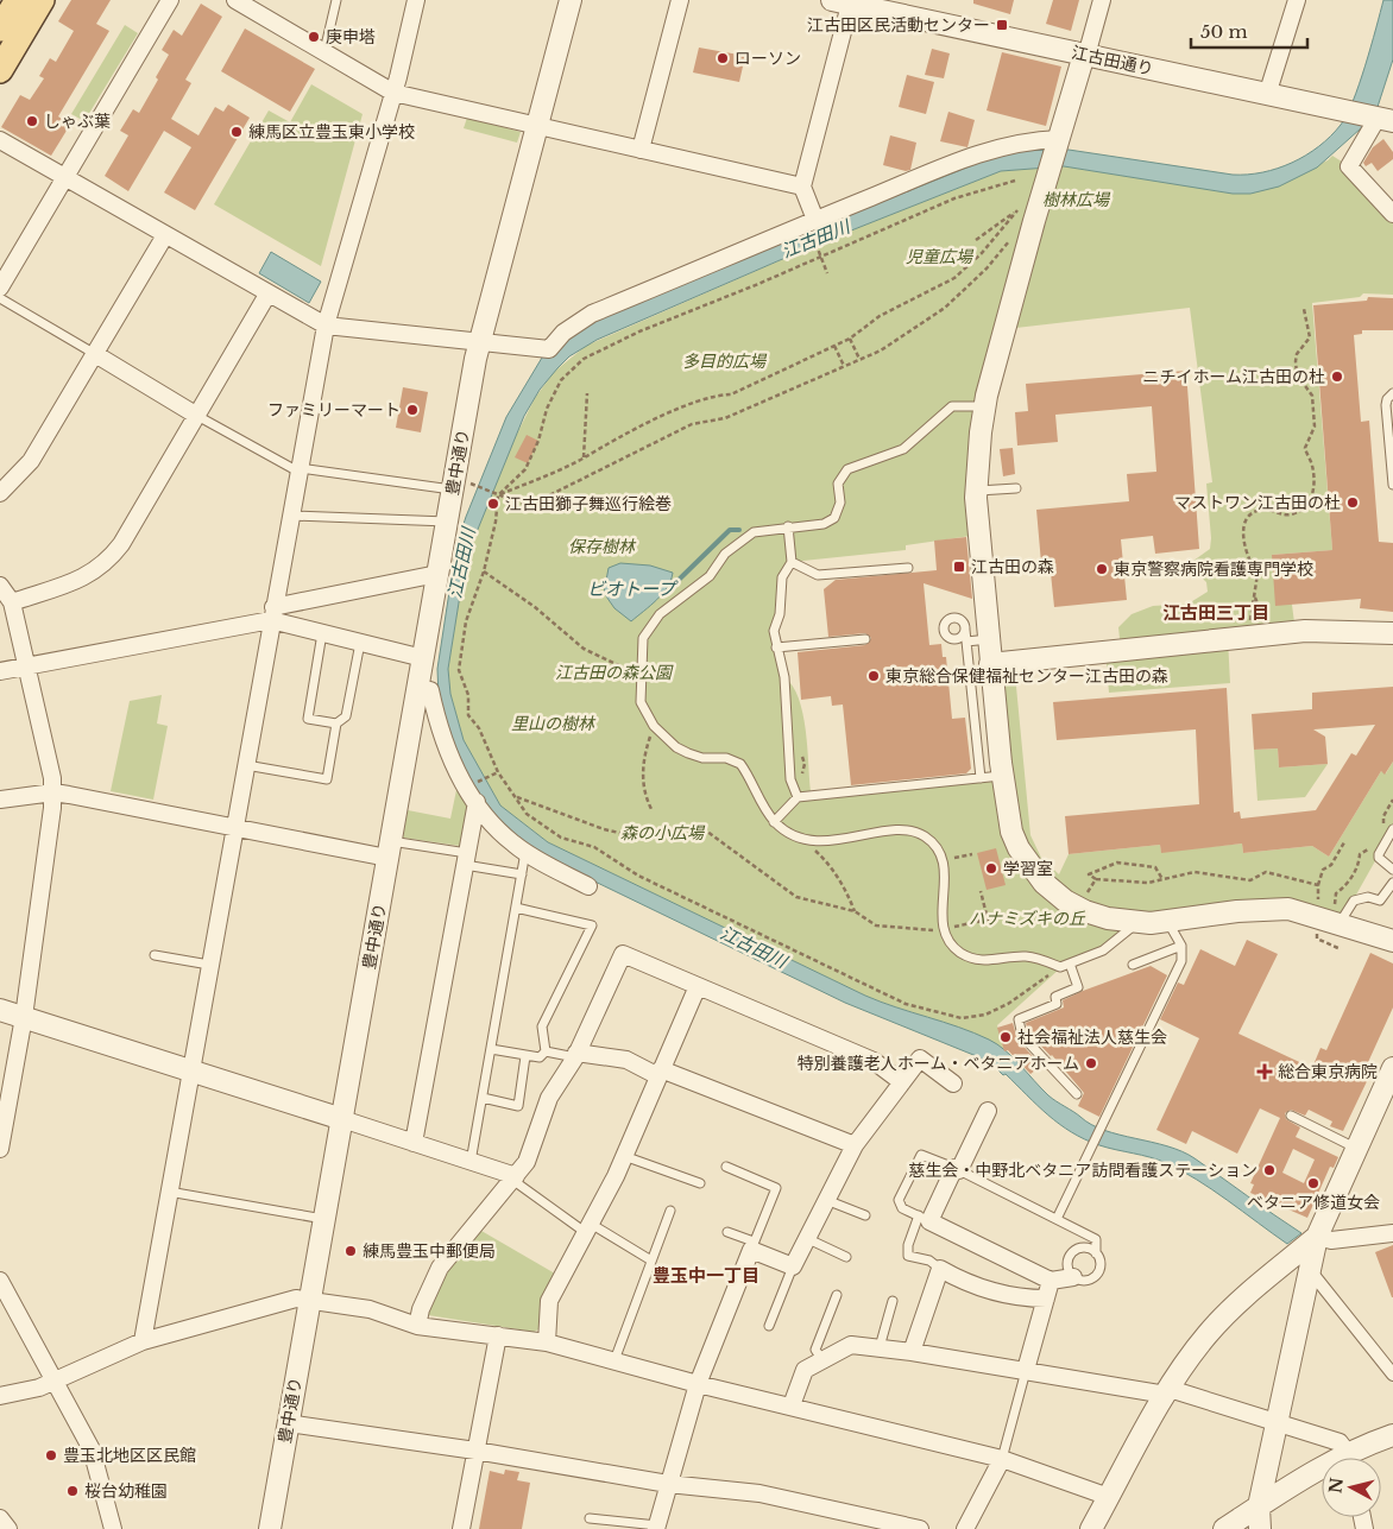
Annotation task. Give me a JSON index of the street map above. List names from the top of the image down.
{
  "streets": {
    "street": ["江古田通り", "豊中通り"]
  },
  "districts": ["江古田三丁目", "豊玉中一丁目"],
  "water": ["江古田川", "ビオトープ"],
  "parks": [
    "樹林広場",
    "児童広場",
    "多目的広場",
    "保存樹林",
    "江古田の森公園",
    "里山の樹林",
    "森の小広場",
    "ハナミズキの丘"
  ],
  "places": {
    "transit": ["江古田区民活動センター", "江古田の森"],
    "other": [
      "庚申塔",
      "ローソン",
      "しゃぶ葉",
      "練馬区立豊玉東小学校",
      "ニチイホーム江古田の杜",
      "ファミリーマート",
      "マストワン江古田の杜",
      "江古田獅子舞巡行絵巻",
      "東京警察病院看護専門学校",
      "東京総合保健福祉センター江古田の森",
      "学習室",
      "社会福祉法人慈生会",
      "特別養護老人ホーム・ベタニアホーム",
      "慈生会・中野北ベタニア訪問看護ステーション",
      "ベタニア修道女会",
      "練馬豊玉中郵便局",
      "豊玉北地区区民館",
      "桜台幼稚園"
    ],
    "health": ["総合東京病院"]
  },
  "scale_bar": "50 m",
  "north": "left"
}
